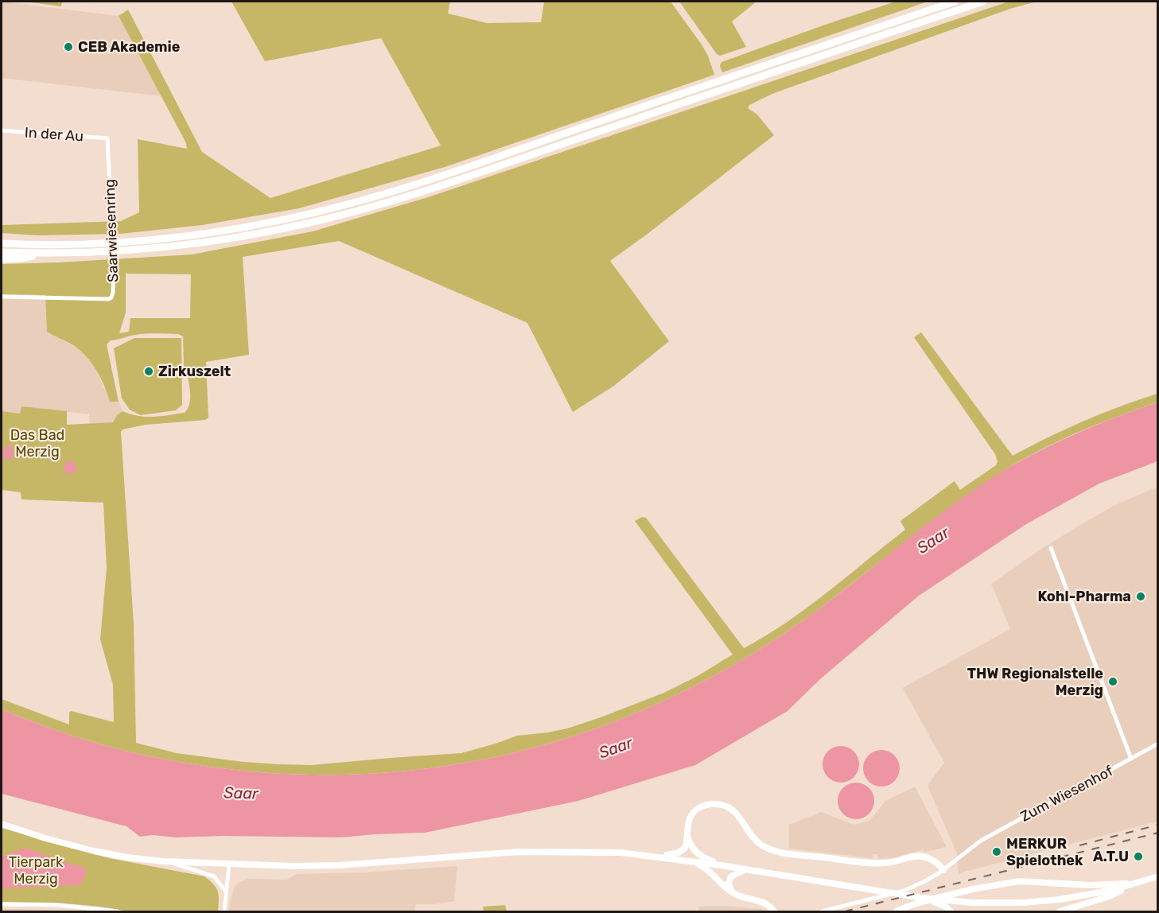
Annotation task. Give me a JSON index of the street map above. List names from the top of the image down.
{
  "streets": {
    "street": ["In der Au", "Saarwiesenring", "Zum Wiesenhof"]
  },
  "crossings": [
    ["In der Au", "Saarwiesenring"]
  ],
  "water": ["Saar"],
  "parks": ["Das Bad Merzig", "Tierpark Merzig"],
  "places": [
    "CEB Akademie",
    "Zirkuszelt",
    "Kohl-Pharma",
    "THW Regionalstelle Merzig",
    "MERKUR Spielothek",
    "A.T.U"
  ]
}
